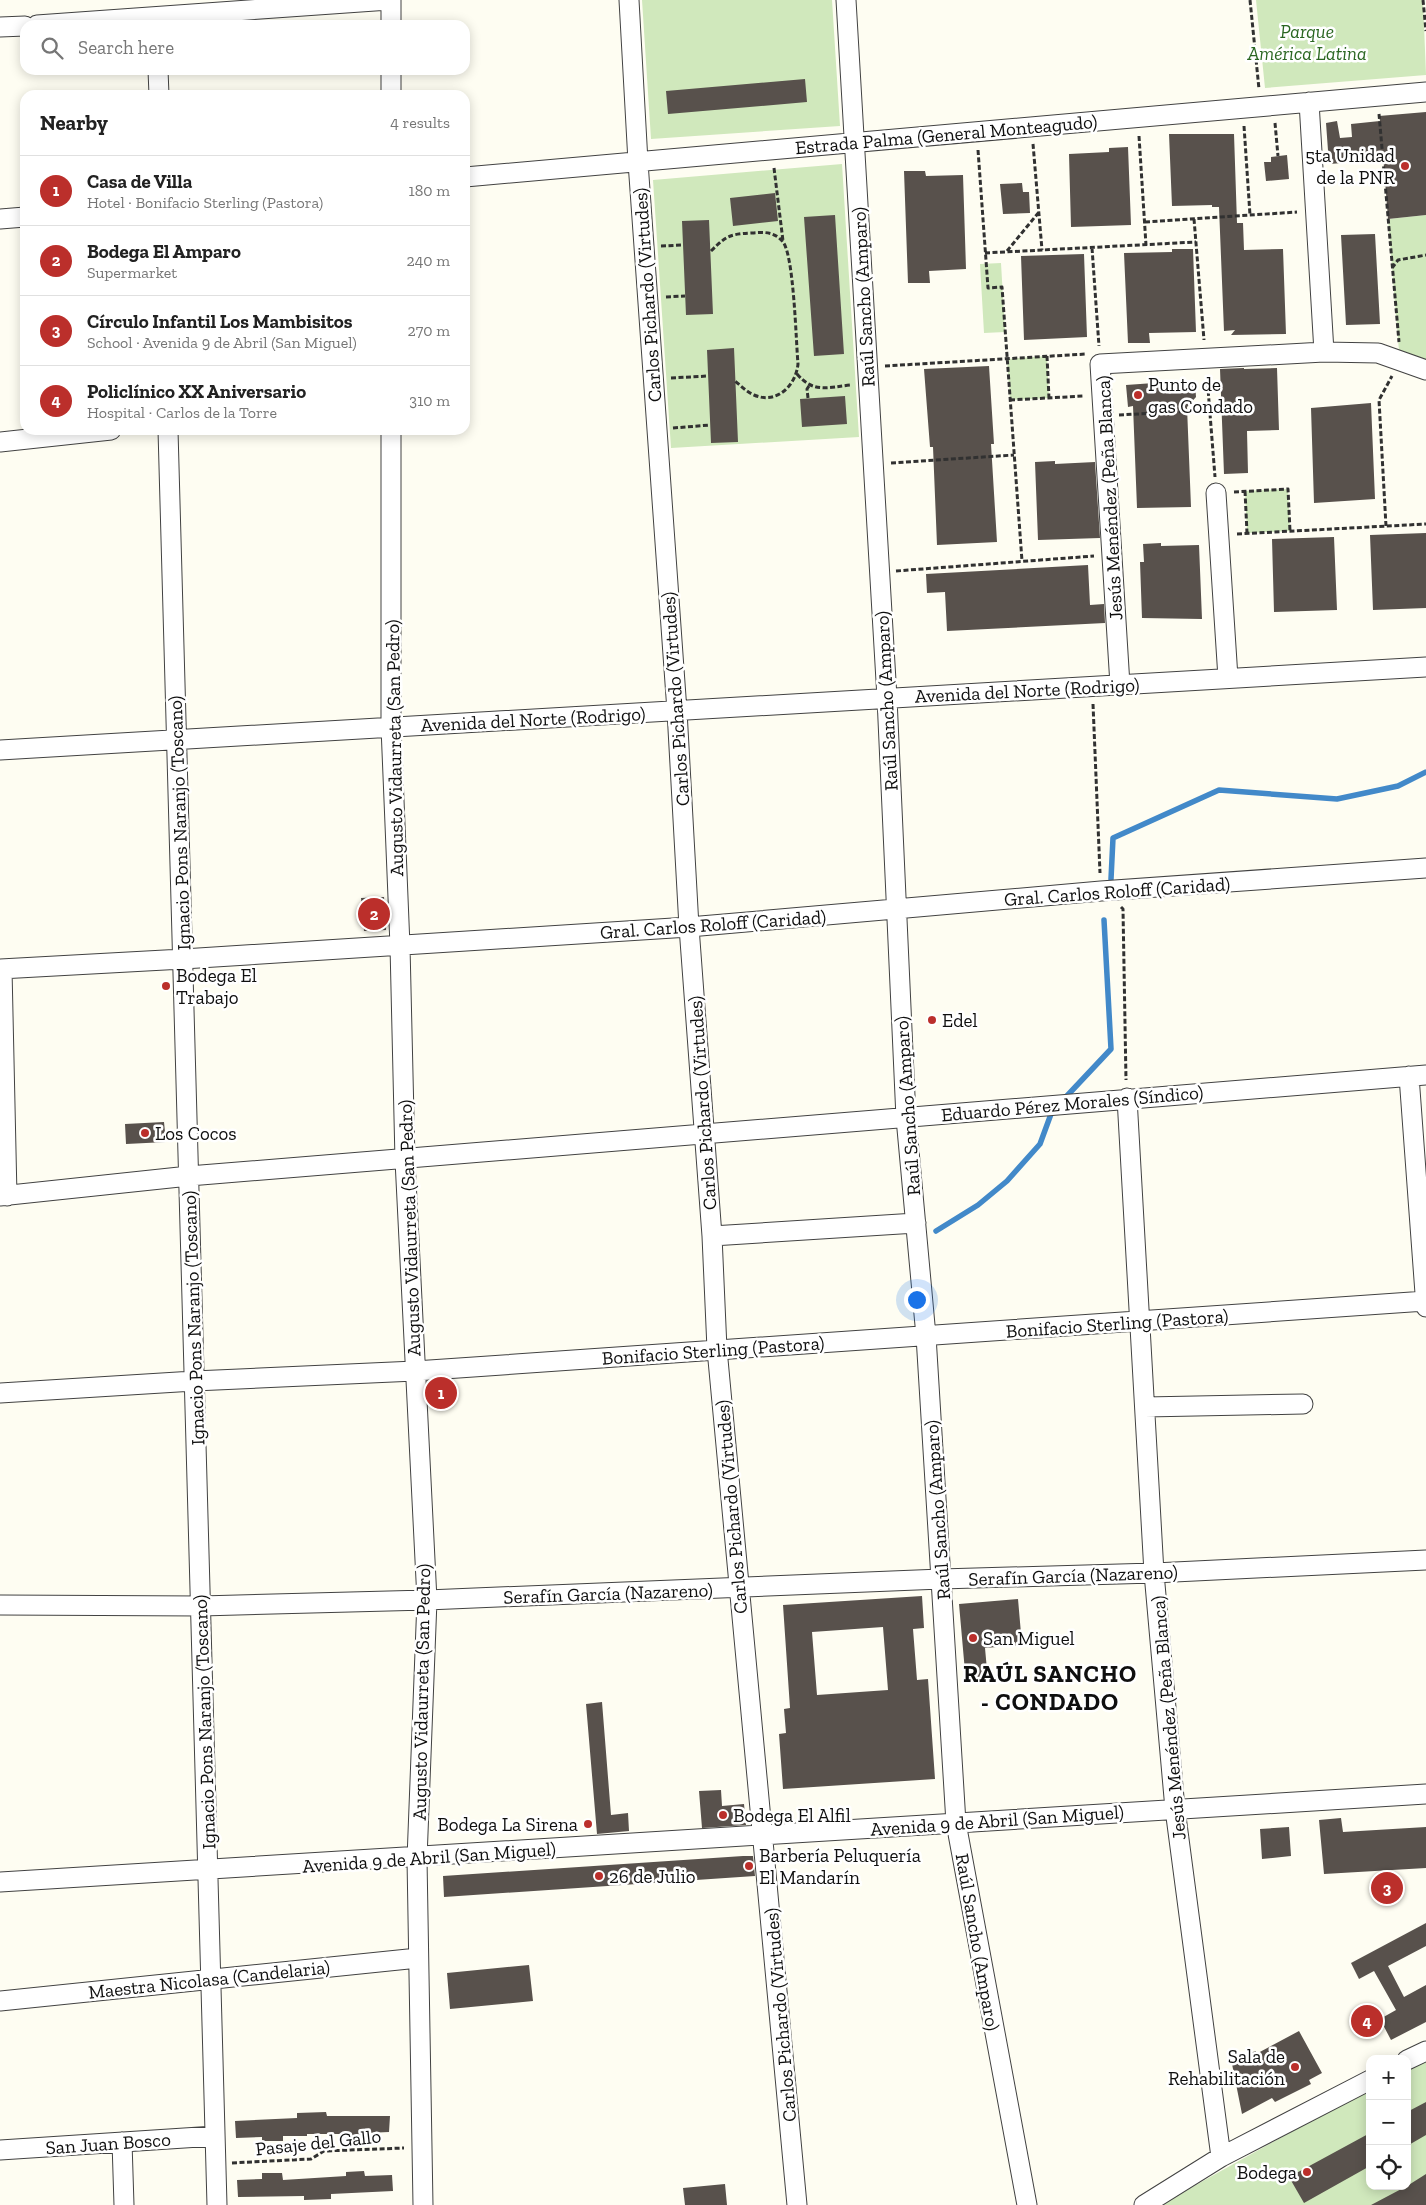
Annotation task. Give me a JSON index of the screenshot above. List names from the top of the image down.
{
  "streets": {
    "street": [
      "Estrada Palma (General Monteagudo)",
      "Carlos Pichardo (Virtudes)",
      "Raúl Sancho (Amparo)",
      "Jesús Menéndez (Peña Blanca)",
      "Avenida del Norte (Rodrigo)",
      "Augusto Vidaurreta (San Pedro)",
      "Ignacio Pons Naranjo (Toscano)",
      "Gral. Carlos Roloff (Caridad)",
      "Eduardo Pérez Morales (Síndico)",
      "Bonifacio Sterling (Pastora)",
      "Serafín García (Nazareno)",
      "Avenida 9 de Abril (San Miguel)",
      "Maestra Nicolasa (Candelaria)",
      "San Juan Bosco"
    ],
    "path": ["Pasaje del Gallo"]
  },
  "crossings": [
    ["Estrada Palma (General Monteagudo)", "Carlos Pichardo (Virtudes)"],
    ["Estrada Palma (General Monteagudo)", "Raúl Sancho (Amparo)"],
    ["Carlos Pichardo (Virtudes)", "Avenida del Norte (Rodrigo)"],
    ["Carlos Pichardo (Virtudes)", "Gral. Carlos Roloff (Caridad)"],
    ["Carlos Pichardo (Virtudes)", "Eduardo Pérez Morales (Síndico)"],
    ["Carlos Pichardo (Virtudes)", "Bonifacio Sterling (Pastora)"],
    ["Carlos Pichardo (Virtudes)", "Serafín García (Nazareno)"],
    ["Carlos Pichardo (Virtudes)", "Avenida 9 de Abril (San Miguel)"],
    ["Raúl Sancho (Amparo)", "Avenida del Norte (Rodrigo)"],
    ["Raúl Sancho (Amparo)", "Gral. Carlos Roloff (Caridad)"],
    ["Raúl Sancho (Amparo)", "Eduardo Pérez Morales (Síndico)"],
    ["Raúl Sancho (Amparo)", "Bonifacio Sterling (Pastora)"],
    ["Raúl Sancho (Amparo)", "Serafín García (Nazareno)"],
    ["Raúl Sancho (Amparo)", "Avenida 9 de Abril (San Miguel)"],
    ["Jesús Menéndez (Peña Blanca)", "Avenida del Norte (Rodrigo)"],
    ["Jesús Menéndez (Peña Blanca)", "Eduardo Pérez Morales (Síndico)"],
    ["Jesús Menéndez (Peña Blanca)", "Bonifacio Sterling (Pastora)"],
    ["Jesús Menéndez (Peña Blanca)", "Serafín García (Nazareno)"],
    ["Jesús Menéndez (Peña Blanca)", "Avenida 9 de Abril (San Miguel)"],
    ["Avenida del Norte (Rodrigo)", "Augusto Vidaurreta (San Pedro)"],
    ["Avenida del Norte (Rodrigo)", "Ignacio Pons Naranjo (Toscano)"],
    ["Augusto Vidaurreta (San Pedro)", "Gral. Carlos Roloff (Caridad)"],
    ["Augusto Vidaurreta (San Pedro)", "Eduardo Pérez Morales (Síndico)"],
    ["Augusto Vidaurreta (San Pedro)", "Bonifacio Sterling (Pastora)"],
    ["Augusto Vidaurreta (San Pedro)", "Serafín García (Nazareno)"],
    ["Augusto Vidaurreta (San Pedro)", "Avenida 9 de Abril (San Miguel)"],
    ["Augusto Vidaurreta (San Pedro)", "Maestra Nicolasa (Candelaria)"],
    ["Augusto Vidaurreta (San Pedro)", "Pasaje del Gallo"],
    ["Ignacio Pons Naranjo (Toscano)", "Gral. Carlos Roloff (Caridad)"],
    ["Ignacio Pons Naranjo (Toscano)", "Eduardo Pérez Morales (Síndico)"],
    ["Ignacio Pons Naranjo (Toscano)", "Bonifacio Sterling (Pastora)"],
    ["Ignacio Pons Naranjo (Toscano)", "Serafín García (Nazareno)"],
    ["Ignacio Pons Naranjo (Toscano)", "Avenida 9 de Abril (San Miguel)"],
    ["Ignacio Pons Naranjo (Toscano)", "Maestra Nicolasa (Candelaria)"],
    ["Ignacio Pons Naranjo (Toscano)", "Pasaje del Gallo"],
    ["Ignacio Pons Naranjo (Toscano)", "San Juan Bosco"]
  ],
  "districts": ["RAÚL SANCHO - CONDADO"],
  "parks": ["Parque América Latina"],
  "places": [
    "5ta Unidad de la PNR",
    "Punto de gas Condado",
    "Bodega El Trabajo",
    "Edel",
    "Los Cocos",
    "San Miguel",
    "Bodega El Alfil",
    "Bodega La Sirena",
    "Barbería Peluquería El Mandarín",
    "26 de Julio",
    "Sala de Rehabilitación",
    "Bodega"
  ],
  "page": {
    "search": "Search here",
    "heading": ["Nearby", "4 results"],
    "list": [
      {
        "mark": "1",
        "name": "Casa de Villa",
        "note": "Hotel · Bonifacio Sterling (Pastora)",
        "value": "180 m"
      },
      {
        "mark": "2",
        "name": "Bodega El Amparo",
        "note": "Supermarket",
        "value": "240 m"
      },
      {
        "mark": "3",
        "name": "Círculo Infantil Los Mambisitos",
        "note": "School · Avenida 9 de Abril (San Miguel)",
        "value": "270 m"
      },
      {
        "mark": "4",
        "name": "Policlínico XX Aniversario",
        "note": "Hospital · Carlos de la Torre",
        "value": "310 m"
      }
    ],
    "pins": [
      "2",
      "1",
      "3",
      "4"
    ],
    "map_buttons": ["+", "−"]
  }
}
